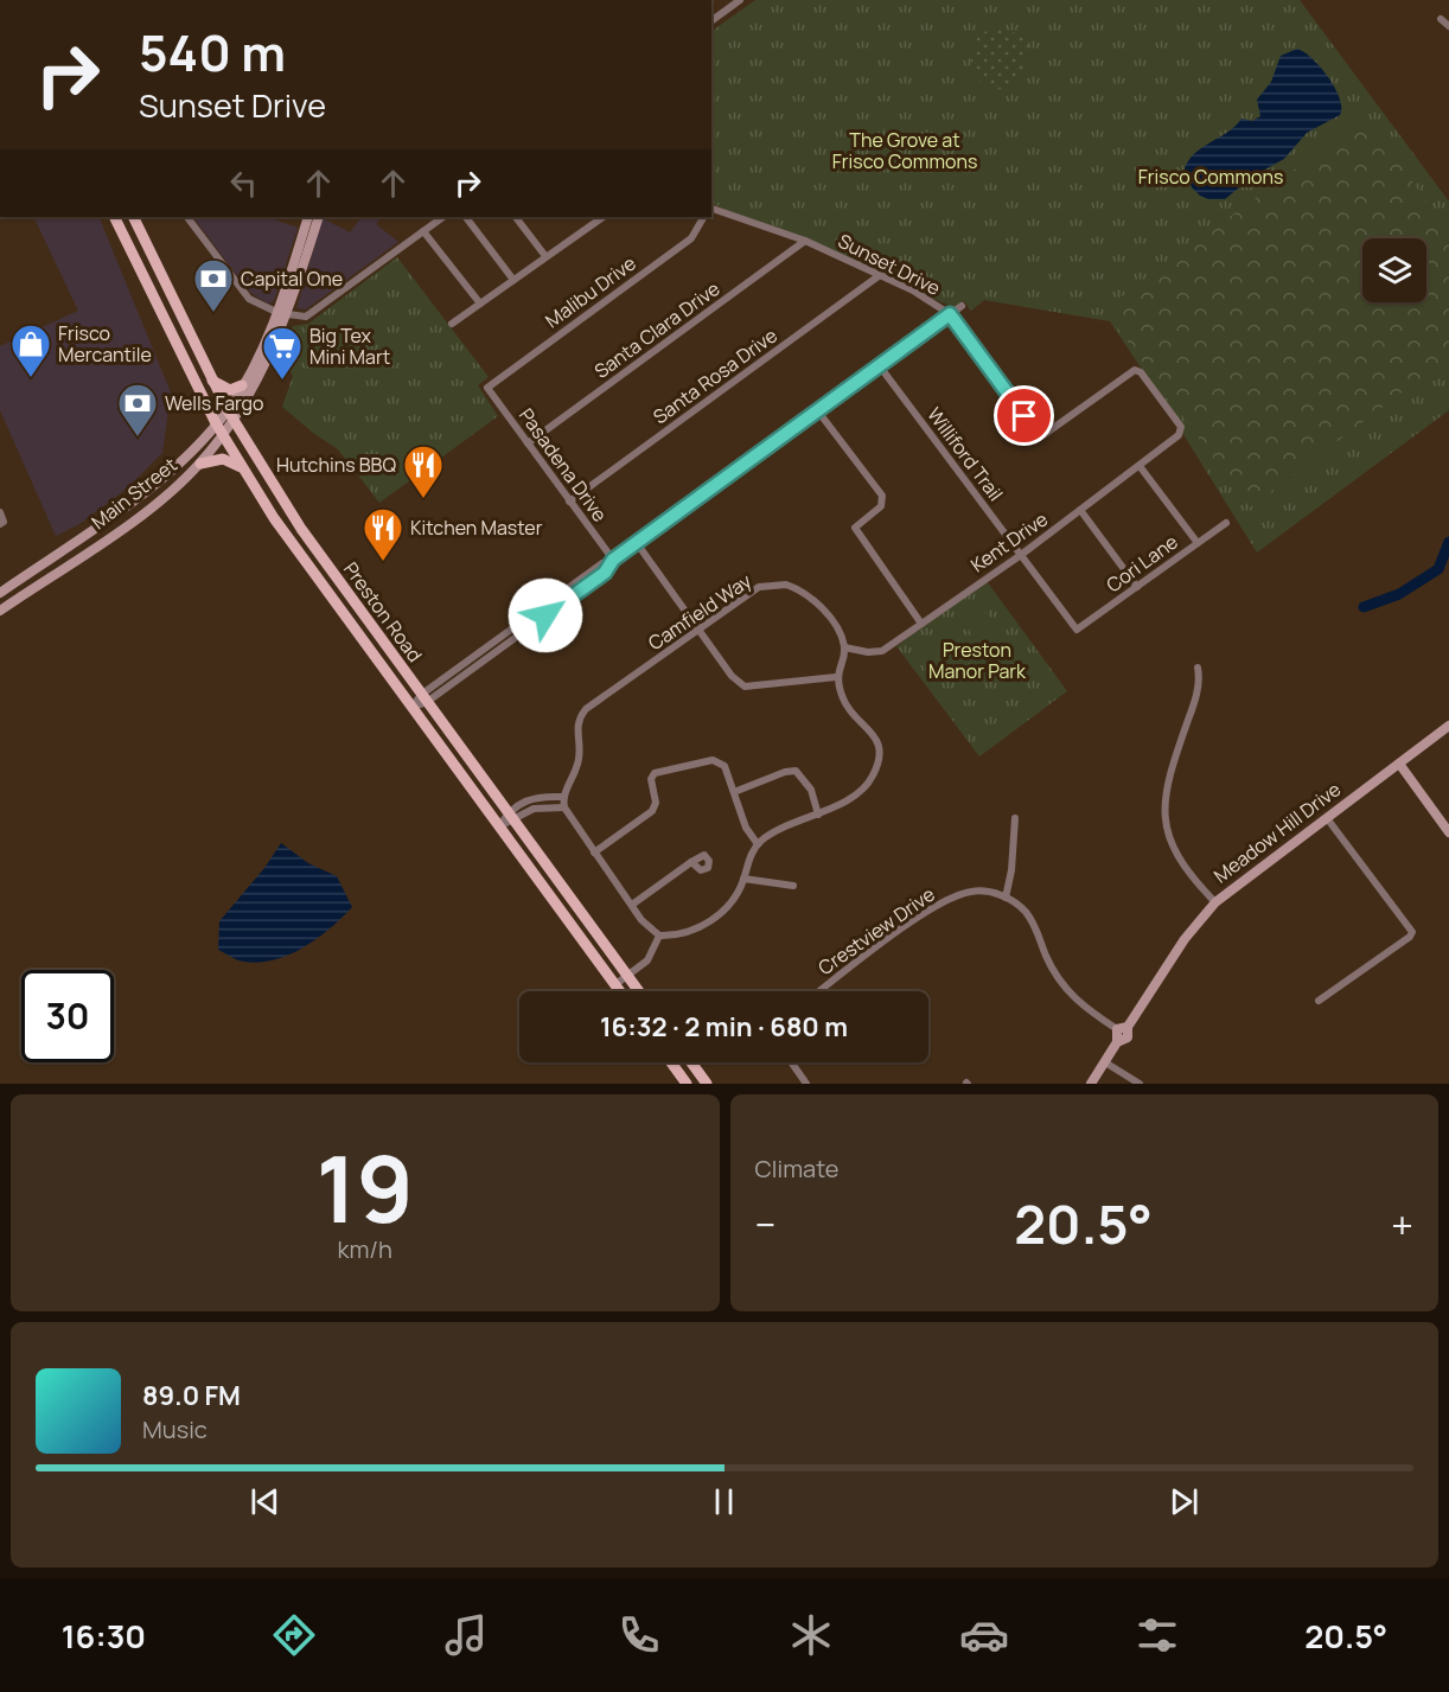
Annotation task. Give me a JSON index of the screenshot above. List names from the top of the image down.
{
  "streets": {
    "main road": ["Main Street", "Preston Road", "Meadow Hill Drive"],
    "street": [
      "Sunset Drive",
      "Malibu Drive",
      "Santa Clara Drive",
      "Santa Rosa Drive",
      "Williford Trail",
      "Pasadena Drive",
      "Kent Drive",
      "Cori Lane",
      "Camfield Way",
      "Crestview Drive"
    ]
  },
  "crossings": [
    ["Sunset Drive", "Santa Clara Drive"],
    ["Sunset Drive", "Santa Rosa Drive"],
    ["Sunset Drive", "Kent Drive"],
    ["Malibu Drive", "Pasadena Drive"],
    ["Santa Clara Drive", "Pasadena Drive"],
    ["Santa Rosa Drive", "Pasadena Drive"],
    ["Williford Trail", "Kent Drive"],
    ["Williford Trail", "Cori Lane"],
    ["Main Street", "Preston Road"],
    ["Kent Drive", "Camfield Way"]
  ],
  "parks": ["The Grove at Frisco Commons", "Frisco Commons", "Preston Manor Park"],
  "places": {
    "bank": ["Capital One", "Wells Fargo"],
    "shop": ["Frisco Mercantile"],
    "supermarket": ["Big Tex Mini Mart"],
    "restaurant": ["Hutchins BBQ", "Kitchen Master"]
  },
  "page": {
    "turn": ["540 m", "Sunset Drive"],
    "limit": "30",
    "trip": "16:32 · 2 min · 680 m",
    "tile": [
      ["19", "km/h"],
      "Climate"
    ],
    "heat": ["−", "20.5°", "+"],
    "song": ["89.0 FM", "Music"],
    "tabs": ["16:30", "20.5°"]
  }
}
